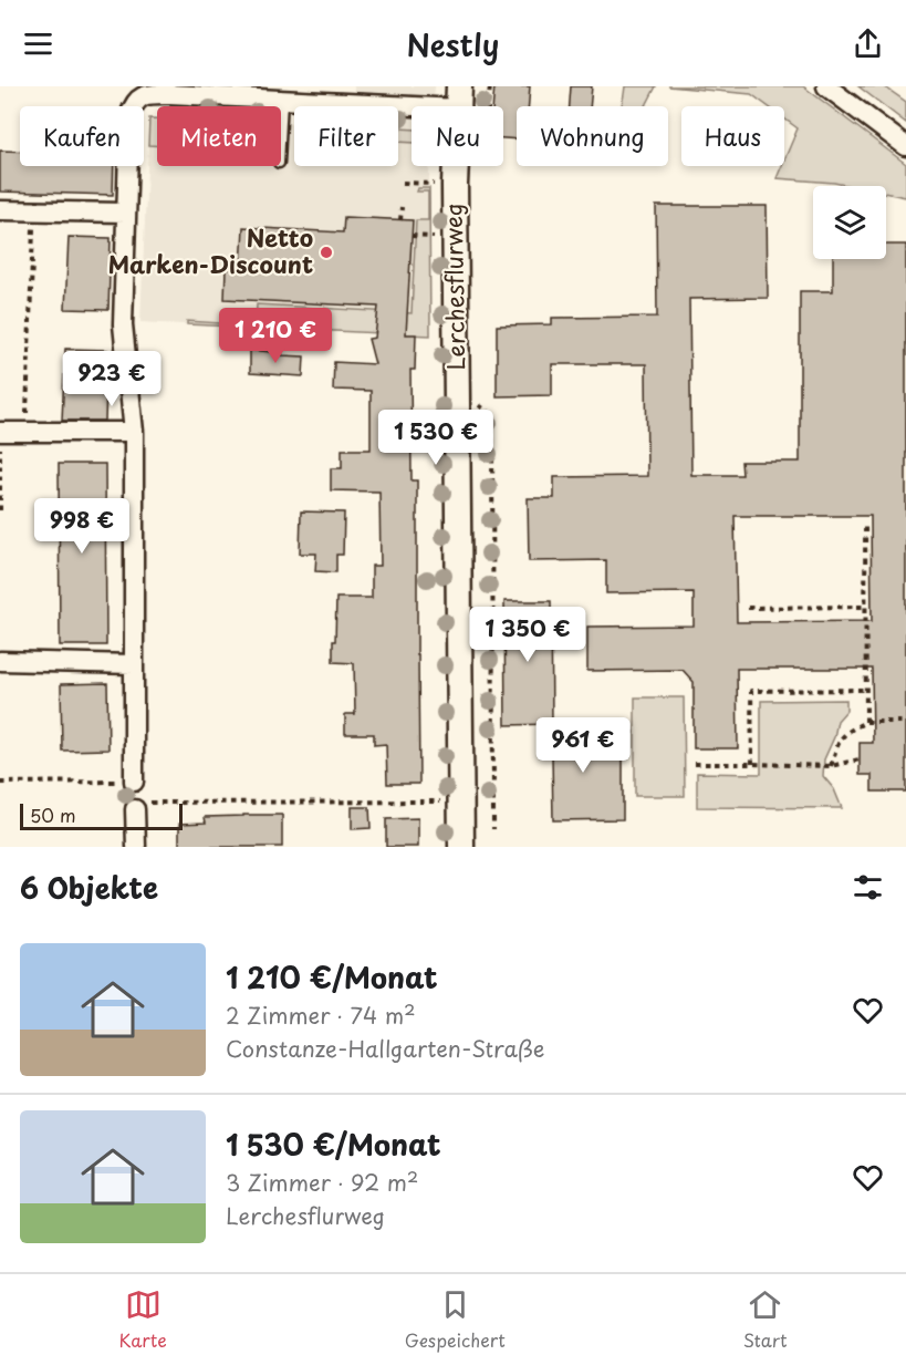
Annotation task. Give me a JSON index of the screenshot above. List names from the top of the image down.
{
  "streets": {
    "street": ["Lerchesflurweg"]
  },
  "places": ["Netto Marken-Discount"],
  "scale_bar": "50 m",
  "page": {
    "header": "Nestly",
    "chip": [
      "Kaufen",
      "Mieten",
      "Filter",
      "Neu",
      "Wohnung",
      "Haus"
    ],
    "price": [
      "1 210 €",
      "923 €",
      "1 530 €",
      "998 €",
      "1 350 €",
      "961 €"
    ],
    "scale": "50 m",
    "heading": "6 Objekte",
    "list": [
      {
        "name": "1 210 €/Monat",
        "note": "2 Zimmer · 74 m² · Constanze-Hallgarten-Straße"
      },
      {
        "name": "1 530 €/Monat",
        "note": "3 Zimmer · 92 m² · Lerchesflurweg"
      }
    ],
    "tabs": ["Karte", "Gespeichert", "Start"]
  }
}
